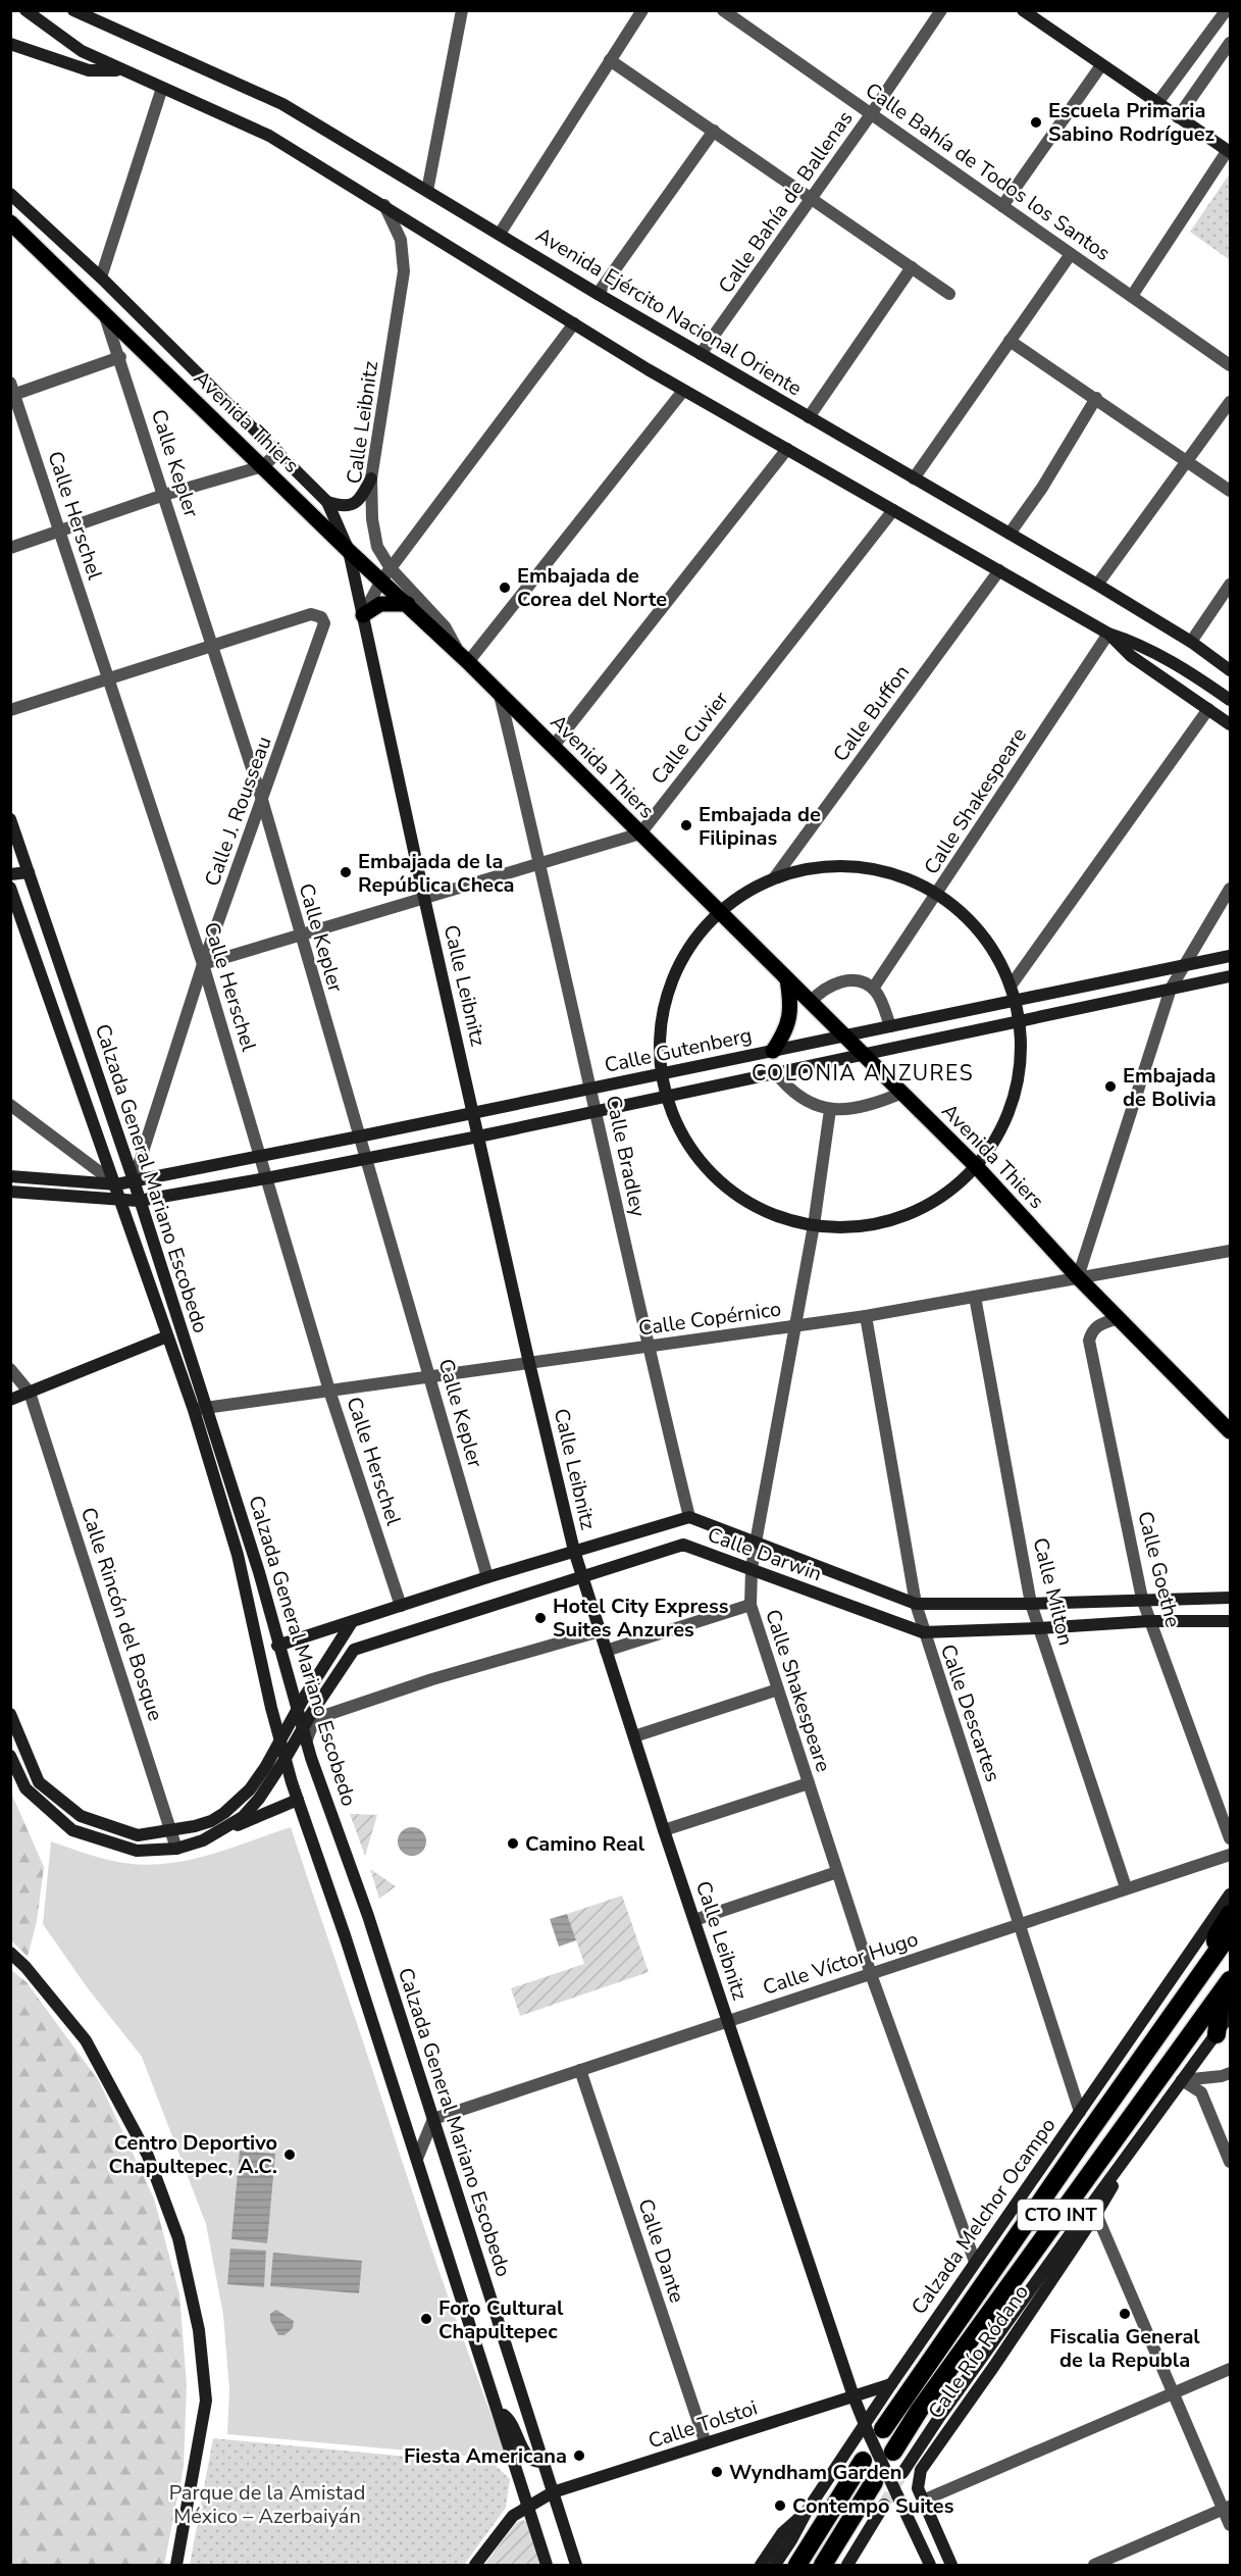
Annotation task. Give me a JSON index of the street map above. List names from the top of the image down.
{
  "streets": {
    "highway": ["CTO INT"],
    "main road": ["Avenida Thiers"],
    "street": [
      "Calle Bahía de Todos los Santos",
      "Calle Bahía de Ballenas",
      "Avenida Ejército Nacional Oriente",
      "Calle Leibnitz",
      "Calle Kepler",
      "Calle Herschel",
      "Calle Buffon",
      "Calle Cuvier",
      "Calle Shakespeare",
      "Calle J. Rousseau",
      "Calle Gutenberg",
      "Calle Bradley",
      "Calzada General Mariano Escobedo",
      "Calle Copérnico",
      "Calle Darwin",
      "Calle Goethe",
      "Calle Milton",
      "Calle Rincón del Bosque",
      "Calle Descartes",
      "Calle Víctor Hugo",
      "Calzada Melchor Ocampo",
      "Calle Dante",
      "Calle Río Ródano",
      "Calle Tolstoi"
    ]
  },
  "crossings": [
    ["Calle Bahía de Todos los Santos", "Calle Bahía de Ballenas"],
    ["Calle Bahía de Ballenas", "Avenida Ejército Nacional Oriente"],
    ["Avenida Thiers", "Calle Leibnitz"],
    ["Avenida Thiers", "Calle Kepler"],
    ["Avenida Thiers", "Calle Cuvier"],
    ["Avenida Thiers", "Calle Gutenberg"],
    ["Avenida Thiers", "Calle Bradley"],
    ["Avenida Thiers", "Calle Copérnico"],
    ["Avenida Thiers", "Calle Goethe"],
    ["Calle Leibnitz", "Calle Gutenberg"],
    ["Calle Leibnitz", "Calle Copérnico"],
    ["Calle Leibnitz", "Calle Darwin"],
    ["Calle Leibnitz", "Calle Víctor Hugo"],
    ["Calle Leibnitz", "CTO INT"],
    ["Calle Leibnitz", "Calzada Melchor Ocampo"],
    ["Calle Leibnitz", "Calle Tolstoi"],
    ["Calle Kepler", "Calle J. Rousseau"],
    ["Calle Kepler", "Calle Gutenberg"],
    ["Calle Kepler", "Calle Copérnico"],
    ["Calle Kepler", "Calle Darwin"],
    ["Calle Herschel", "Calle J. Rousseau"],
    ["Calle Herschel", "Calle Gutenberg"],
    ["Calle Herschel", "Calle Copérnico"],
    ["Calle Herschel", "Calle Darwin"],
    ["Calle Shakespeare", "Calle Copérnico"],
    ["Calle Shakespeare", "Calle Darwin"],
    ["Calle Shakespeare", "Calle Víctor Hugo"],
    ["Calle Shakespeare", "Calzada Melchor Ocampo"],
    ["Calle J. Rousseau", "Calle Gutenberg"],
    ["Calle J. Rousseau", "Calzada General Mariano Escobedo"],
    ["Calle Gutenberg", "Calle Bradley"],
    ["Calle Gutenberg", "Calzada General Mariano Escobedo"],
    ["Calle Bradley", "Calle Copérnico"],
    ["Calle Bradley", "Calle Darwin"],
    ["Calzada General Mariano Escobedo", "Calle Copérnico"],
    ["Calzada General Mariano Escobedo", "Calle Darwin"],
    ["Calzada General Mariano Escobedo", "Calle Víctor Hugo"],
    ["Calzada General Mariano Escobedo", "Calle Tolstoi"],
    ["Calle Copérnico", "Calle Milton"],
    ["Calle Copérnico", "Calle Descartes"],
    ["Calle Darwin", "Calle Goethe"],
    ["Calle Darwin", "Calle Milton"],
    ["Calle Darwin", "Calle Descartes"],
    ["Calle Milton", "Calle Víctor Hugo"],
    ["Calle Descartes", "Calle Víctor Hugo"],
    ["Calle Descartes", "Calzada Melchor Ocampo"],
    ["Calle Víctor Hugo", "Calle Dante"],
    ["CTO INT", "Calzada Melchor Ocampo"],
    ["CTO INT", "Calle Río Ródano"],
    ["Calzada Melchor Ocampo", "Calle Tolstoi"],
    ["Calle Dante", "Calle Tolstoi"]
  ],
  "districts": ["COLONIA ANZURES"],
  "parks": ["Parque de la Amistad México – Azerbaiyán"],
  "places": [
    "Escuela Primaria Sabino Rodríguez",
    "Embajada de Corea del Norte",
    "Embajada de Filipinas",
    "Embajada de la República Checa",
    "Embajada de Bolivia",
    "Hotel City Express Suites Anzures",
    "Camino Real",
    "Centro Deportivo Chapultepec, A.C.",
    "Fiscalia General de la Republa",
    "Foro Cultural Chapultepec",
    "Fiesta Americana",
    "Wyndham Garden",
    "Contempo Suites"
  ]
}
